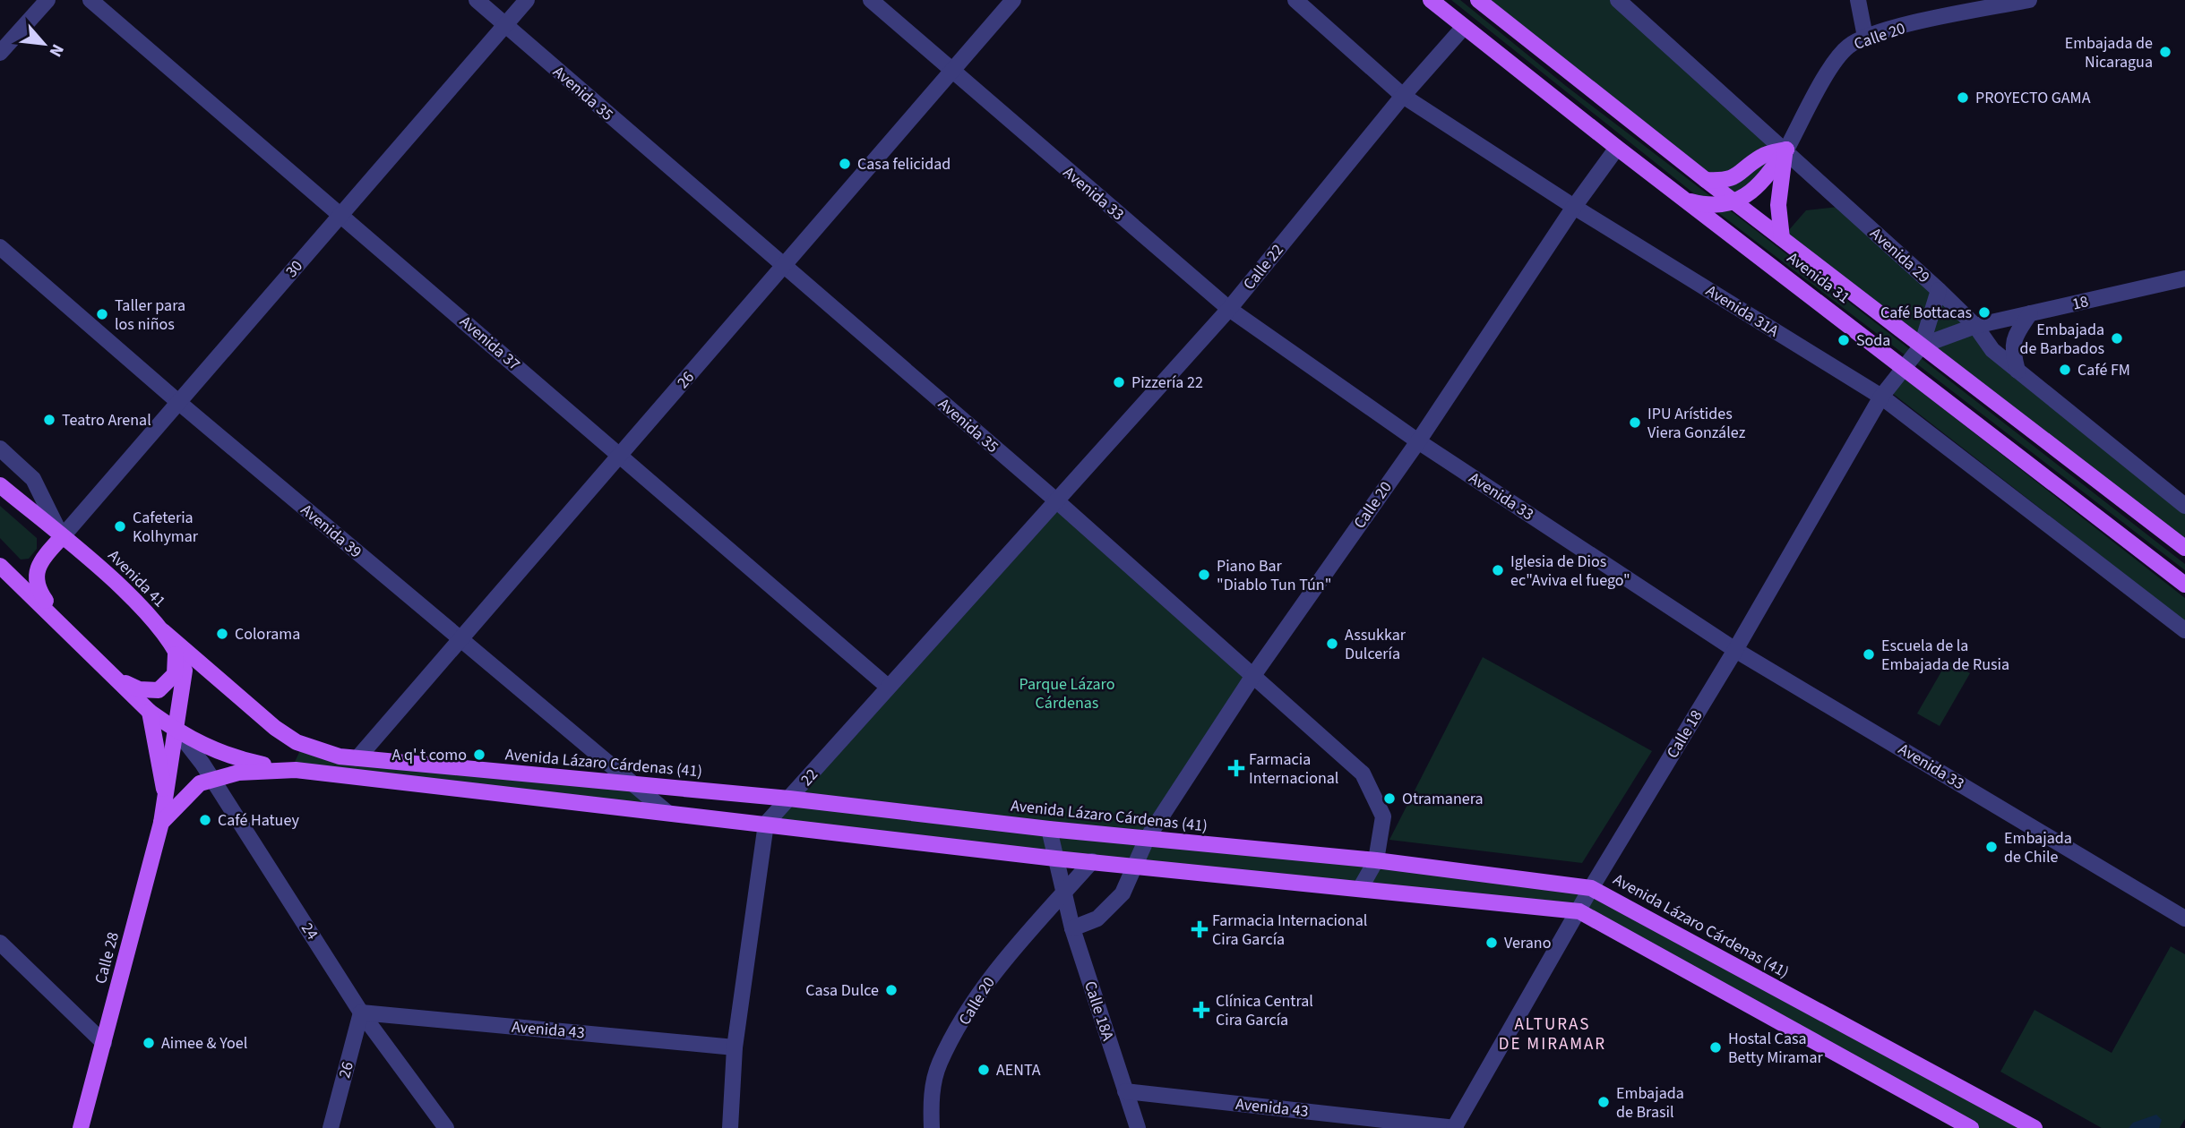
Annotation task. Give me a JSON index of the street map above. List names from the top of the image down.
{
  "streets": {
    "main road": [
      "Avenida 31",
      "Avenida 41",
      "Avenida Lázaro Cárdenas (41)",
      "Calle 28"
    ],
    "street": [
      "Calle 20",
      "Avenida 35",
      "Avenida 33",
      "Avenida 29",
      "Calle 22",
      "30",
      "18",
      "Avenida 31A",
      "Avenida 37",
      "26",
      "Avenida 39",
      "Calle 18",
      "22",
      "24",
      "Calle 18A",
      "Avenida 43"
    ]
  },
  "crossings": [
    ["Calle 20", "Avenida 35"],
    ["Calle 20", "Avenida 33"],
    ["Calle 20", "Avenida 29"],
    ["Calle 20", "Avenida 31"],
    ["Calle 20", "Avenida 31A"],
    ["Calle 20", "Avenida Lázaro Cárdenas (41)"],
    ["Calle 20", "Calle 18A"],
    ["Avenida 35", "Calle 22"],
    ["Avenida 35", "30"],
    ["Avenida 35", "26"],
    ["Avenida 35", "Avenida Lázaro Cárdenas (41)"],
    ["Avenida 35", "22"],
    ["Avenida 33", "Calle 22"],
    ["Avenida 33", "26"],
    ["Avenida 33", "Calle 18"],
    ["Avenida 29", "18"],
    ["Avenida 29", "Calle 18"],
    ["Calle 22", "Avenida 31"],
    ["Calle 22", "Avenida 31A"],
    ["Calle 22", "22"],
    ["30", "Avenida 37"],
    ["30", "Avenida 39"],
    ["30", "Avenida 41"],
    ["Avenida 31", "Calle 18"],
    ["Avenida 31A", "Calle 18"],
    ["Avenida 37", "26"],
    ["Avenida 37", "22"],
    ["26", "Avenida 39"],
    ["26", "Avenida Lázaro Cárdenas (41)"],
    ["26", "24"],
    ["26", "Avenida 43"],
    ["Avenida 39", "Avenida Lázaro Cárdenas (41)"],
    ["Avenida 41", "Avenida Lázaro Cárdenas (41)"],
    ["Avenida 41", "24"],
    ["Avenida 41", "Calle 28"],
    ["Calle 18", "Avenida Lázaro Cárdenas (41)"],
    ["Calle 18", "Avenida 43"],
    ["Avenida Lázaro Cárdenas (41)", "22"],
    ["24", "Calle 28"],
    ["24", "Avenida 43"],
    ["Calle 18A", "Avenida 43"]
  ],
  "districts": ["ALTURAS DE MIRAMAR"],
  "parks": ["Parque Lázaro Cárdenas"],
  "places": {
    "other": [
      "Embajada de Nicaragua",
      "PROYECTO GAMA",
      "Casa felicidad",
      "Café Bottacas",
      "Taller para los niños",
      "Embajada de Barbados",
      "Soda",
      "Café FM",
      "Pizzería 22",
      "Teatro Arenal",
      "IPU Arístides Viera González",
      "Cafeteria Kolhymar",
      "Iglesia de Dios ec\"Aviva el fuego\"",
      "Piano Bar \"Diablo Tun Tún\"",
      "Colorama",
      "Assukkar Dulcería",
      "Escuela de la Embajada de Rusia",
      "A q' t como",
      "Otramanera",
      "Café Hatuey",
      "Embajada de Chile",
      "Verano",
      "Casa Dulce",
      "Aimee & Yoel",
      "Hostal Casa Betty Miramar",
      "AENTA",
      "Embajada de Brasil"
    ],
    "health": ["Farmacia Internacional", "Farmacia Internacional Cira García", "Clínica Central Cira García"]
  },
  "north": "bottom right"
}
